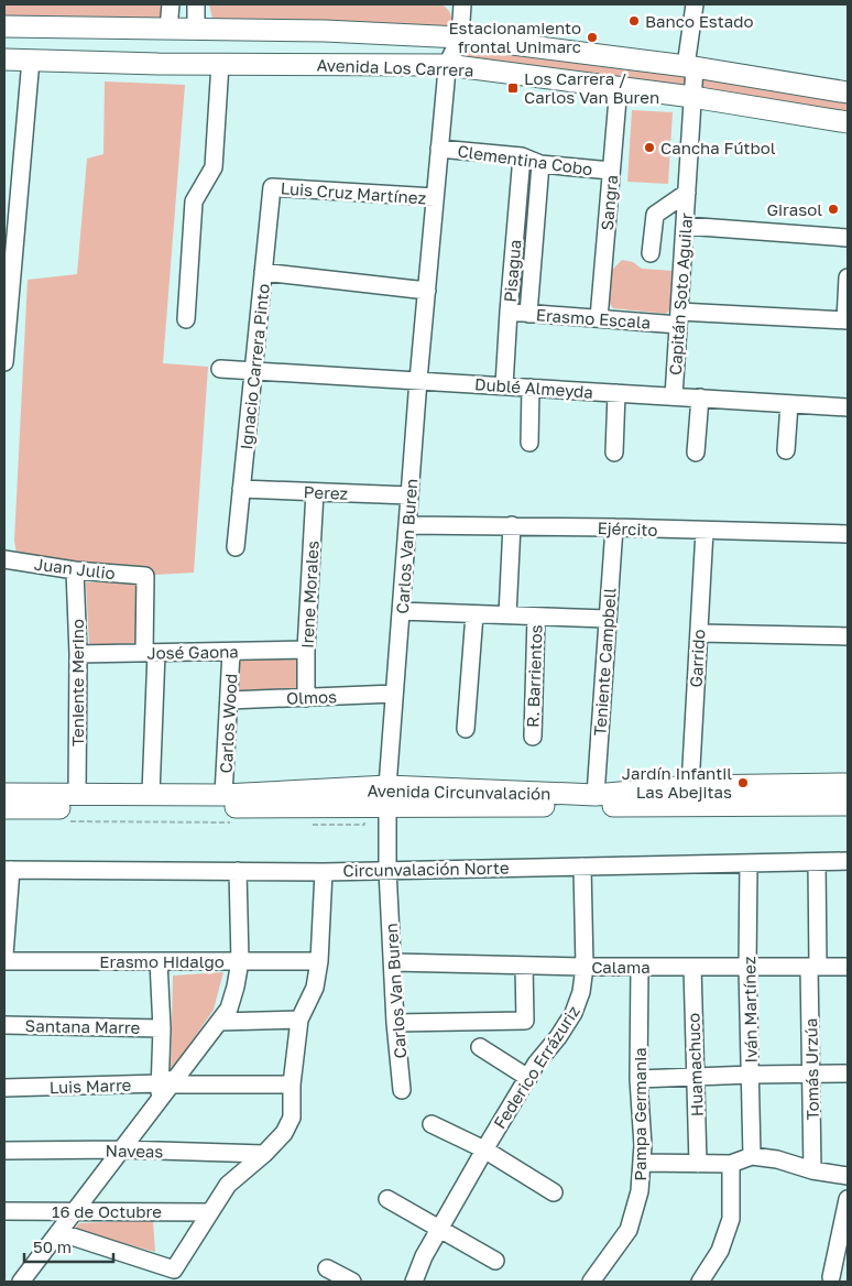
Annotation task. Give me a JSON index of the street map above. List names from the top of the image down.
{
  "streets": {
    "main road": ["Avenida Los Carrera", "Avenida Circunvalación"],
    "street": [
      "Clementina Cobo",
      "Luis Cruz Martínez",
      "Sangra",
      "Pisagua",
      "Capitán Soto Aguilar",
      "Erasmo Escala",
      "Ignacio Carrera Pinto",
      "Dublé Almeyda",
      "Perez",
      "Ejército",
      "Carlos Van Buren",
      "Juan Julio",
      "Irene Morales",
      "José Gaona",
      "Garrido",
      "Teniente Campbell",
      "R. Barrientos",
      "Teniente Merino",
      "Olmos",
      "Carlos Wood",
      "Circunvalación Norte",
      "Erasmo Hidalgo",
      "Calama",
      "Iván Martínez",
      "Santana Marre",
      "Huamachuco",
      "Federico Errázuriz",
      "Tomás Urzúa",
      "Luis Marre",
      "Pampa Germania",
      "Naveas",
      "16 de Octubre"
    ]
  },
  "crossings": [
    ["Avenida Los Carrera", "Sangra"],
    ["Avenida Los Carrera", "Capitán Soto Aguilar"],
    ["Avenida Los Carrera", "Carlos Van Buren"],
    ["Clementina Cobo", "Sangra"],
    ["Clementina Cobo", "Pisagua"],
    ["Clementina Cobo", "Carlos Van Buren"],
    ["Luis Cruz Martínez", "Ignacio Carrera Pinto"],
    ["Luis Cruz Martínez", "Carlos Van Buren"],
    ["Sangra", "Erasmo Escala"],
    ["Pisagua", "Erasmo Escala"],
    ["Pisagua", "Dublé Almeyda"],
    ["Capitán Soto Aguilar", "Erasmo Escala"],
    ["Capitán Soto Aguilar", "Dublé Almeyda"],
    ["Ignacio Carrera Pinto", "Dublé Almeyda"],
    ["Ignacio Carrera Pinto", "Perez"],
    ["Dublé Almeyda", "Carlos Van Buren"],
    ["Perez", "Carlos Van Buren"],
    ["Perez", "Irene Morales"],
    ["Ejército", "Carlos Van Buren"],
    ["Ejército", "Garrido"],
    ["Ejército", "Teniente Campbell"],
    ["Carlos Van Buren", "Olmos"],
    ["Carlos Van Buren", "Avenida Circunvalación"],
    ["Carlos Van Buren", "Circunvalación Norte"],
    ["Carlos Van Buren", "Calama"],
    ["Juan Julio", "José Gaona"],
    ["Juan Julio", "Teniente Merino"],
    ["Irene Morales", "José Gaona"],
    ["Irene Morales", "Olmos"],
    ["José Gaona", "Teniente Merino"],
    ["José Gaona", "Carlos Wood"],
    ["Garrido", "Avenida Circunvalación"],
    ["Teniente Campbell", "Avenida Circunvalación"],
    ["Teniente Merino", "Avenida Circunvalación"],
    ["Olmos", "Carlos Wood"],
    ["Carlos Wood", "Avenida Circunvalación"],
    ["Circunvalación Norte", "Iván Martínez"],
    ["Circunvalación Norte", "Federico Errázuriz"],
    ["Circunvalación Norte", "Tomás Urzúa"],
    ["Calama", "Iván Martínez"],
    ["Calama", "Huamachuco"],
    ["Calama", "Federico Errázuriz"],
    ["Calama", "Tomás Urzúa"],
    ["Calama", "Pampa Germania"]
  ],
  "places": {
    "other": [
      "Banco Estado",
      "Estacionamiento frontal Unimarc",
      "Cancha Fútbol",
      "Girasol",
      "Jardín Infantil Las Abejitas"
    ],
    "transit": ["Los Carrera / Carlos Van Buren"]
  },
  "scale_bar": "50 m"
}
